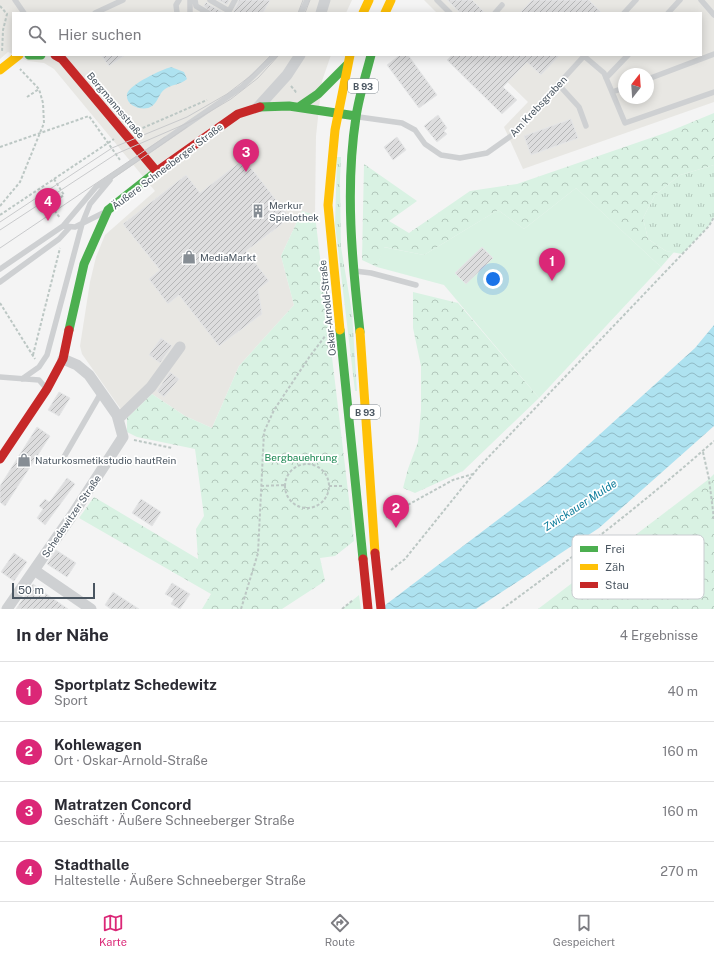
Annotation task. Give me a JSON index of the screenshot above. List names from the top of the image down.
{
  "streets": {
    "main road": [
      "B 93",
      "Bergmannsstraße",
      "Äußere Schneeberger Straße",
      "Oskar-Arnold-Straße"
    ],
    "street": ["Schedewitzer Straße"],
    "lane": ["Am Krebsgraben"]
  },
  "crossings": [
    ["B 93", "Am Krebsgraben"],
    ["B 93", "Äußere Schneeberger Straße"],
    ["Bergmannsstraße", "Äußere Schneeberger Straße"],
    ["Am Krebsgraben", "Äußere Schneeberger Straße"],
    ["Äußere Schneeberger Straße", "Oskar-Arnold-Straße"]
  ],
  "water": ["Zwickauer Mulde"],
  "parks": ["Bergbauehrung"],
  "places": {
    "building": ["Merkur Spielothek"],
    "shop": ["MediaMarkt", "Naturkosmetikstudio hautRein"]
  },
  "legend": ["Frei", "Zäh", "Stau"],
  "scale_bar": "50 m",
  "north": "top",
  "page": {
    "search": "Hier suchen",
    "pins": [
      "3",
      "4",
      "1",
      "2"
    ],
    "scale": "50 m",
    "heading": ["In der Nähe", "4 Ergebnisse"],
    "list": [
      {
        "mark": "1",
        "name": "Sportplatz Schedewitz",
        "note": "Sport",
        "value": "40 m"
      },
      {
        "mark": "2",
        "name": "Kohlewagen",
        "note": "Ort · Oskar-Arnold-Straße",
        "value": "160 m"
      },
      {
        "mark": "3",
        "name": "Matratzen Concord",
        "note": "Geschäft · Äußere Schneeberger Straße",
        "value": "160 m"
      },
      {
        "mark": "4",
        "name": "Stadthalle",
        "note": "Haltestelle · Äußere Schneeberger Straße",
        "value": "270 m"
      }
    ],
    "nav": ["Karte", "Route", "Gespeichert"]
  }
}
